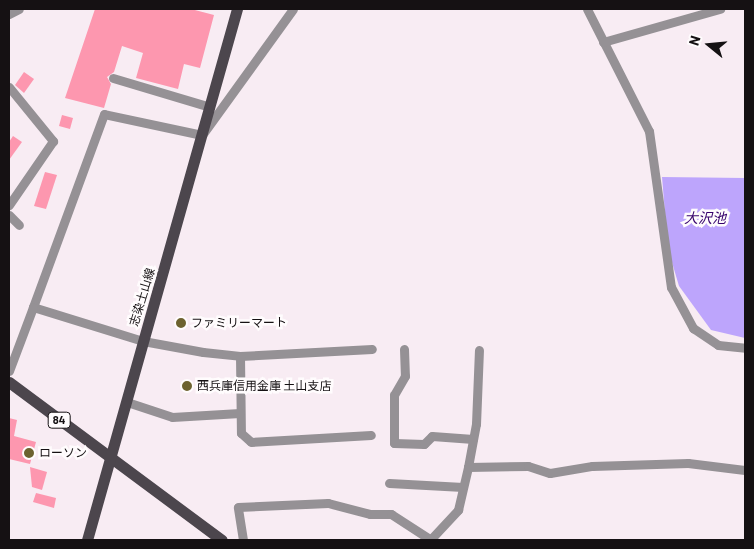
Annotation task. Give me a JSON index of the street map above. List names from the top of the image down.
{
  "streets": {
    "main road": ["志染土山線", "84"]
  },
  "crossings": [
    ["志染土山線", "84"]
  ],
  "water": ["大沢池"],
  "places": ["ファミリーマート", "西兵庫信用金庫 土山支店", "ローソン"],
  "north": "left"
}
